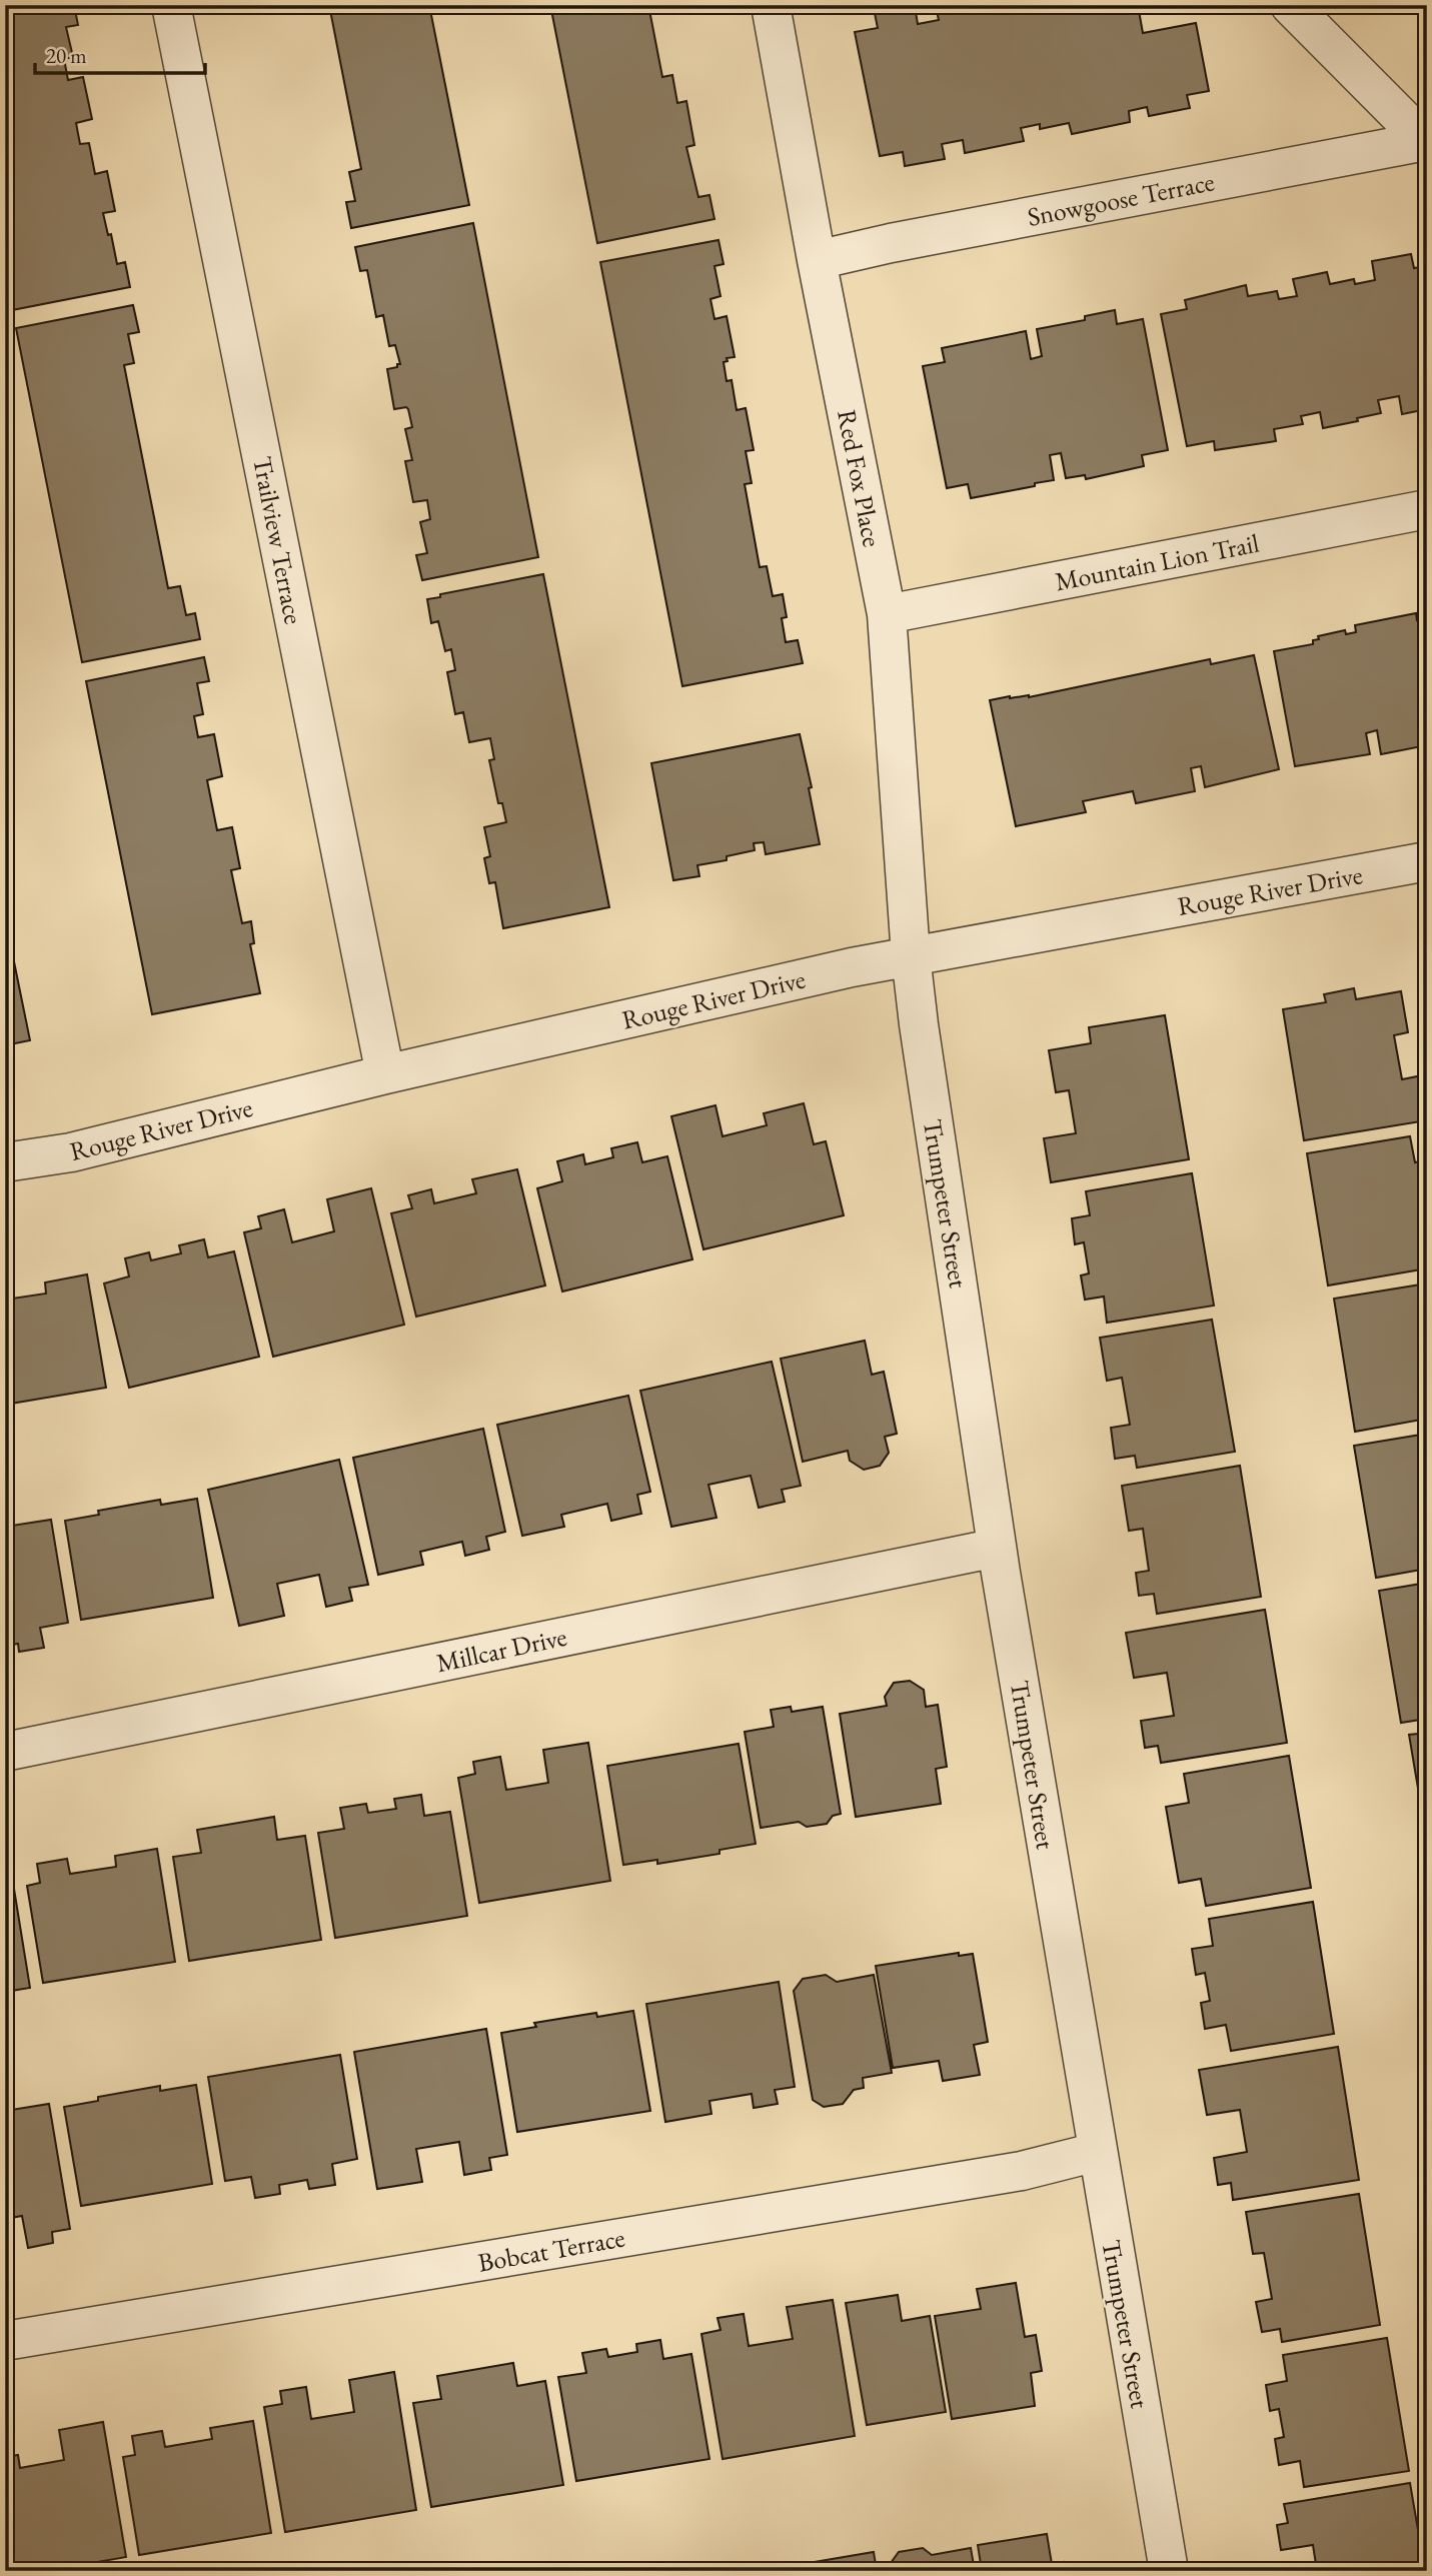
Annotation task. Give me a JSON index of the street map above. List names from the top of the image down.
{
  "streets": {
    "street": [
      "Snowgoose Terrace",
      "Red Fox Place",
      "Trailview Terrace",
      "Mountain Lion Trail",
      "Rouge River Drive",
      "Trumpeter Street",
      "Millcar Drive",
      "Bobcat Terrace"
    ]
  },
  "crossings": [
    ["Snowgoose Terrace", "Red Fox Place"],
    ["Red Fox Place", "Mountain Lion Trail"],
    ["Red Fox Place", "Rouge River Drive"],
    ["Red Fox Place", "Trumpeter Street"],
    ["Trailview Terrace", "Rouge River Drive"],
    ["Rouge River Drive", "Trumpeter Street"],
    ["Trumpeter Street", "Millcar Drive"],
    ["Trumpeter Street", "Bobcat Terrace"]
  ],
  "scale_bar": "20 m"
}
